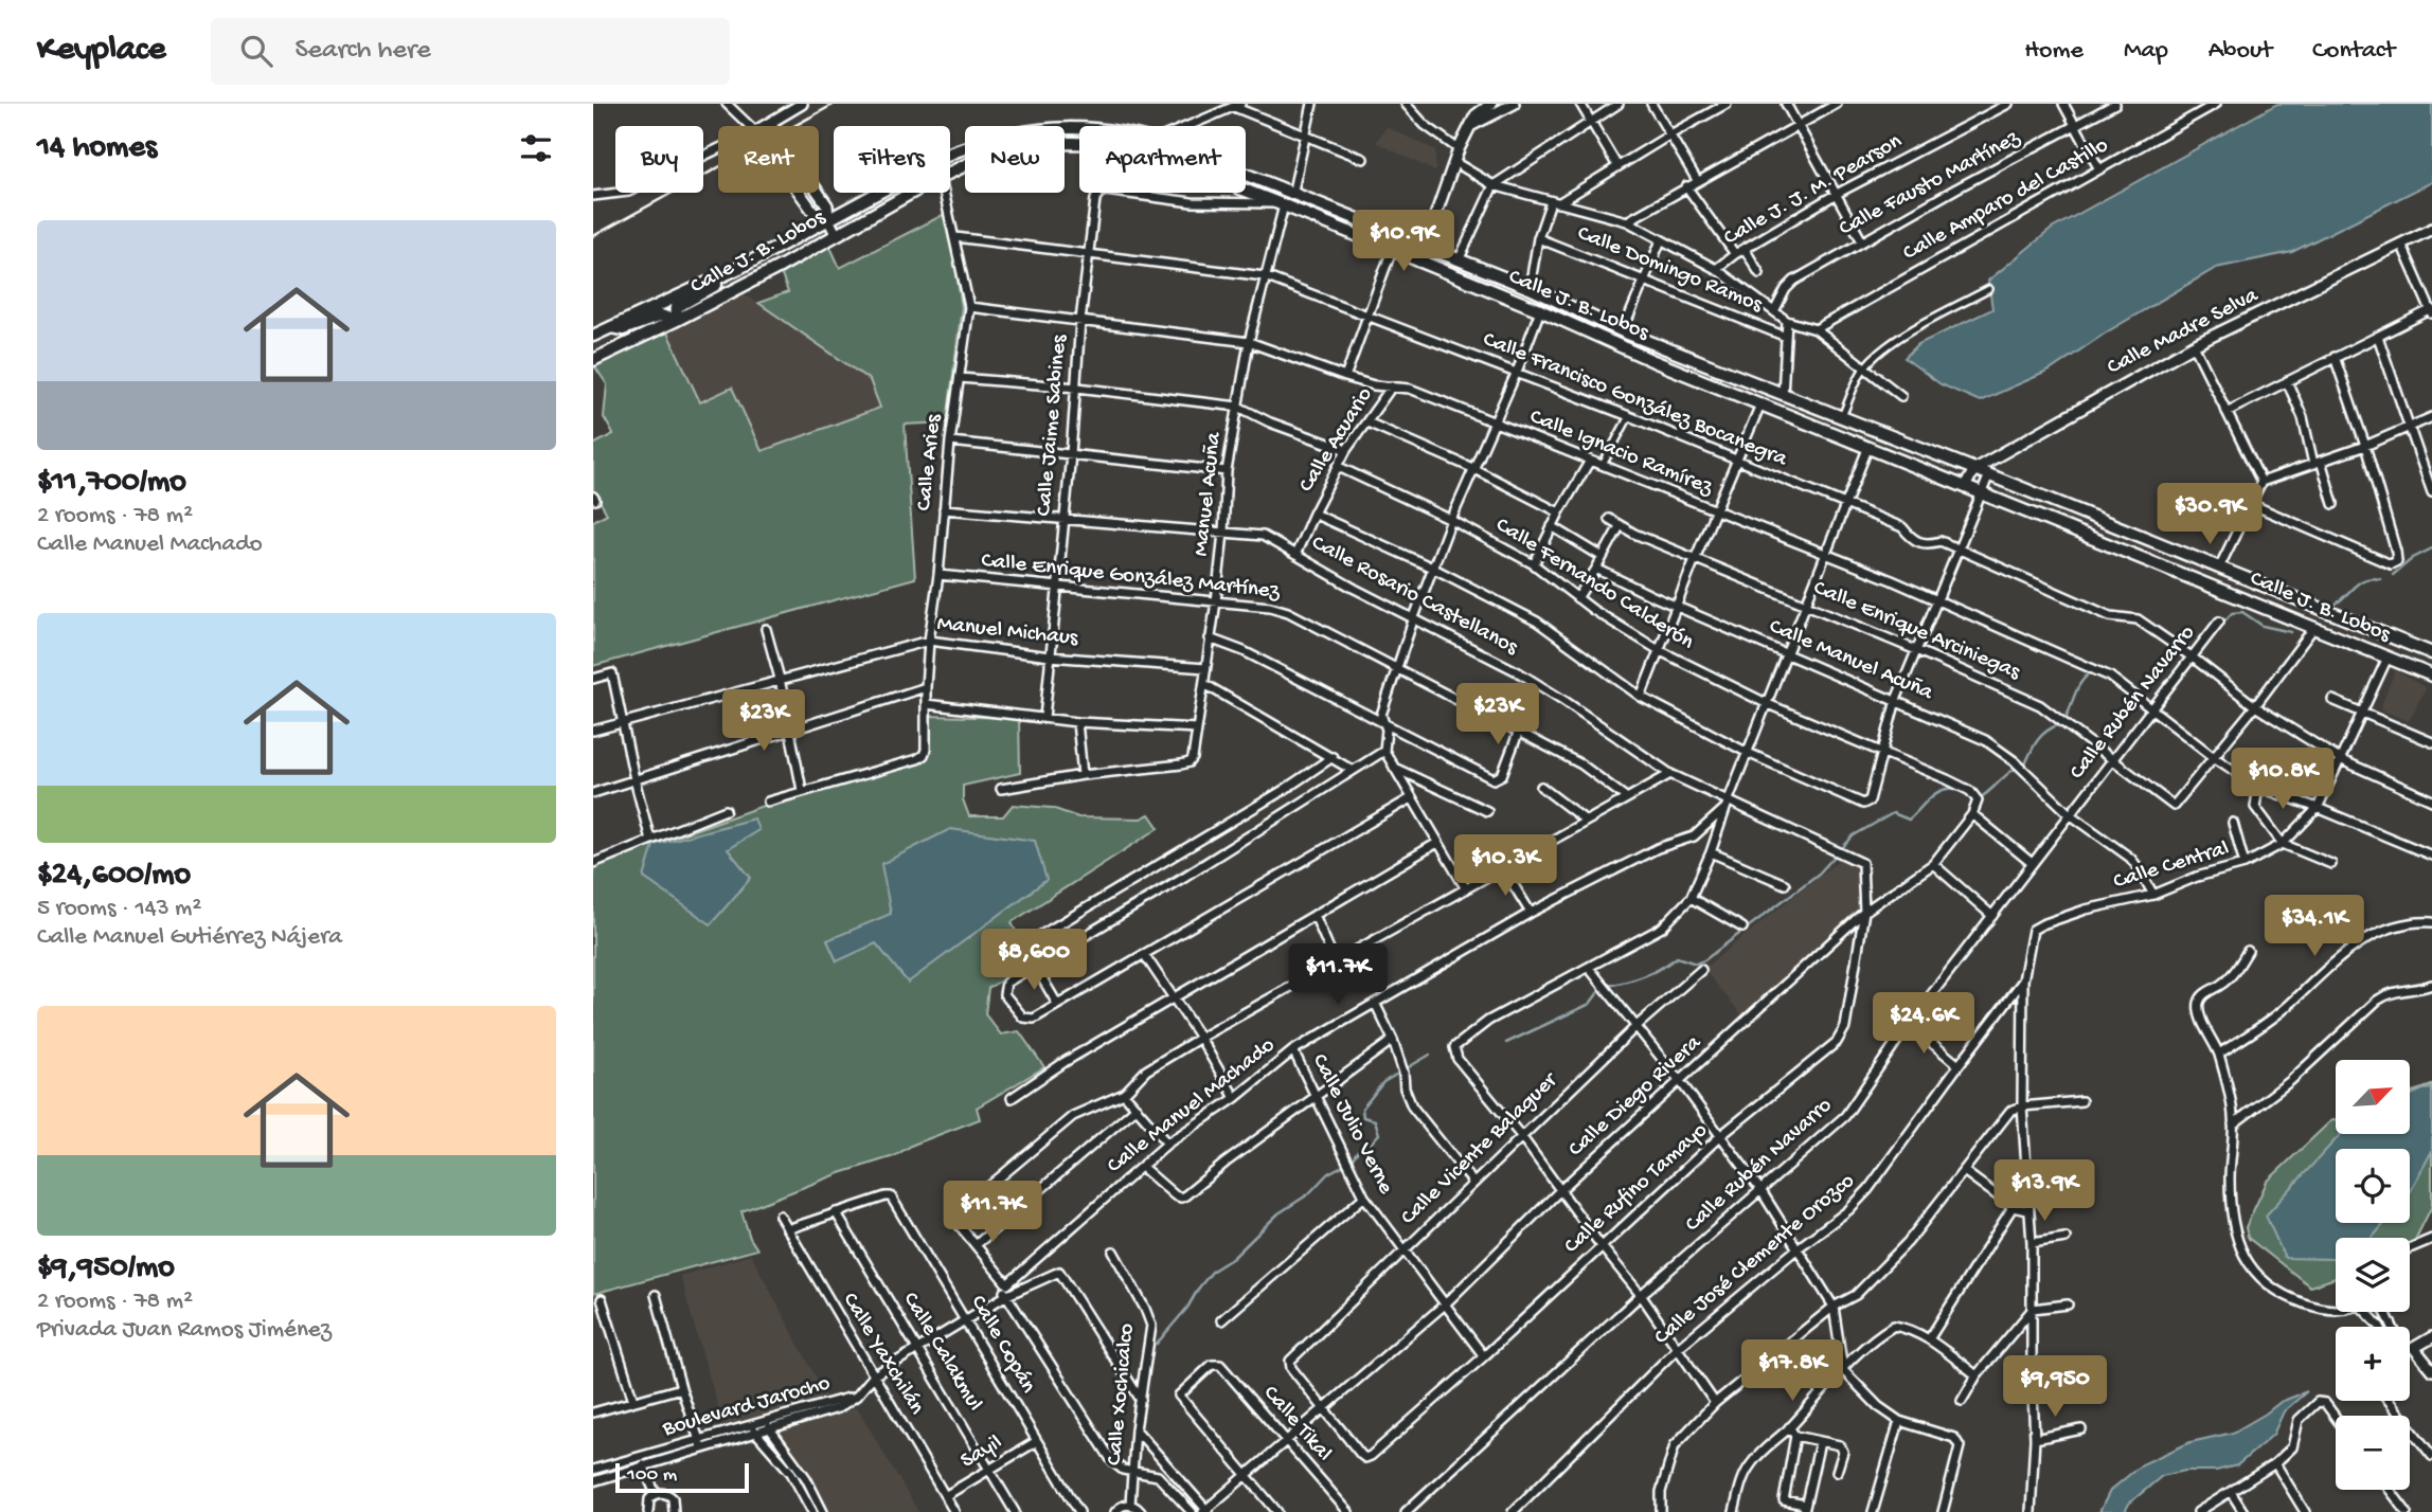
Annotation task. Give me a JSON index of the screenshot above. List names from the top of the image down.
{
  "streets": {
    "main road": ["Calle J. B. Lobos"],
    "street": [
      "Calle Fausto Martínez",
      "Calle J. J. M. Pearson",
      "Calle Amparo del Castillo",
      "Calle Domingo Ramos",
      "Calle Madre Selva",
      "Calle Francisco González Bocanegra",
      "Calle Jaime Sabines",
      "Calle Acuario",
      "Calle Ignacio Ramírez",
      "Calle Aries",
      "Manuel Acuña",
      "Calle Enrique González Martínez",
      "Calle Fernando Calderón",
      "Calle Rosario Castellanos",
      "Calle Enrique Arciniegas",
      "Manuel Michaus",
      "Calle Manuel Acuña",
      "Calle Rubén Navarro",
      "Calle Central",
      "Calle Diego Rivera",
      "Calle Manuel Machado",
      "Calle Julio Verne",
      "Calle Vicente Balaguer",
      "Calle Rufino Tamayo",
      "Calle José Clemente Orozco",
      "Calle Copán",
      "Calle Calakmul",
      "Calle Yaxchilán",
      "Calle Xochicalco",
      "Boulevard Jarocho",
      "Calle Tikal",
      "Sayil"
    ]
  },
  "crossings": [
    ["Calle J. B. Lobos", "Calle Madre Selva"],
    ["Calle J. B. Lobos", "Calle Jaime Sabines"],
    ["Calle J. B. Lobos", "Manuel Acuña"],
    ["Calle J. B. Lobos", "Calle Central"],
    ["Calle J. B. Lobos", "Calle Manuel Machado"],
    ["Calle Francisco González Bocanegra", "Calle Jaime Sabines"],
    ["Calle Francisco González Bocanegra", "Calle Aries"],
    ["Calle Francisco González Bocanegra", "Manuel Acuña"],
    ["Calle Francisco González Bocanegra", "Calle Rubén Navarro"],
    ["Calle Francisco González Bocanegra", "Calle Central"],
    ["Calle Francisco González Bocanegra", "Calle Manuel Machado"],
    ["Calle Jaime Sabines", "Calle Ignacio Ramírez"],
    ["Calle Jaime Sabines", "Manuel Acuña"],
    ["Calle Jaime Sabines", "Calle Enrique González Martínez"],
    ["Calle Jaime Sabines", "Calle Rosario Castellanos"],
    ["Calle Jaime Sabines", "Manuel Michaus"],
    ["Calle Acuario", "Calle Ignacio Ramírez"],
    ["Calle Acuario", "Calle Fernando Calderón"],
    ["Calle Acuario", "Calle Rosario Castellanos"],
    ["Calle Ignacio Ramírez", "Calle Aries"],
    ["Calle Ignacio Ramírez", "Manuel Acuña"],
    ["Calle Ignacio Ramírez", "Calle Enrique Arciniegas"],
    ["Calle Ignacio Ramírez", "Calle Rubén Navarro"],
    ["Calle Ignacio Ramírez", "Calle Central"],
    ["Calle Ignacio Ramírez", "Calle Manuel Machado"],
    ["Calle Aries", "Calle Enrique González Martínez"],
    ["Calle Aries", "Calle Rosario Castellanos"],
    ["Calle Aries", "Manuel Michaus"],
    ["Manuel Acuña", "Calle Enrique González Martínez"],
    ["Manuel Acuña", "Calle Rosario Castellanos"],
    ["Manuel Acuña", "Manuel Michaus"],
    ["Calle Fernando Calderón", "Calle Diego Rivera"],
    ["Calle Fernando Calderón", "Calle Manuel Machado"],
    ["Calle Rosario Castellanos", "Calle Diego Rivera"],
    ["Calle Rosario Castellanos", "Calle Manuel Machado"],
    ["Calle Rosario Castellanos", "Calle Rufino Tamayo"],
    ["Calle Enrique Arciniegas", "Calle Rubén Navarro"],
    ["Calle Enrique Arciniegas", "Calle Manuel Machado"],
    ["Calle Manuel Acuña", "Calle Rubén Navarro"],
    ["Calle Manuel Acuña", "Calle Central"],
    ["Calle Manuel Acuña", "Calle Manuel Machado"],
    ["Calle Central", "Calle José Clemente Orozco"],
    ["Calle Diego Rivera", "Calle Julio Verne"],
    ["Calle Diego Rivera", "Calle Vicente Balaguer"],
    ["Calle Diego Rivera", "Calle Rufino Tamayo"],
    ["Calle Diego Rivera", "Calle Tikal"],
    ["Calle Manuel Machado", "Calle Julio Verne"],
    ["Calle Manuel Machado", "Calle Vicente Balaguer"],
    ["Calle Julio Verne", "Calle Vicente Balaguer"],
    ["Calle Julio Verne", "Calle Rufino Tamayo"],
    ["Calle Vicente Balaguer", "Calle Rufino Tamayo"],
    ["Calle Copán", "Calle Calakmul"],
    ["Calle Copán", "Sayil"],
    ["Calle Calakmul", "Sayil"],
    ["Calle Yaxchilán", "Boulevard Jarocho"],
    ["Calle Yaxchilán", "Sayil"]
  ],
  "scale_bar": "100 m",
  "north": "top right",
  "page": {
    "header": "Keyplace",
    "search": "Search here",
    "nav": [
      "Home",
      "Map",
      "About",
      "Contact"
    ],
    "heading": "14 homes",
    "chip": [
      "Buy",
      "Rent",
      "Filters",
      "New",
      "Apartment"
    ],
    "list": [
      {
        "name": "$11,700/mo",
        "note": "2 rooms · 78 m² · Calle Manuel Machado"
      },
      {
        "name": "$24,600/mo",
        "note": "5 rooms · 143 m² · Calle Manuel Gutiérrez Nájera"
      },
      {
        "name": "$9,950/mo",
        "note": "2 rooms · 78 m² · Privada Juan Ramos Jiménez"
      }
    ],
    "price": [
      "$10.9K",
      "$30.9K",
      "$23K",
      "$23K",
      "$10.8K",
      "$10.3K",
      "$34.1K",
      "$8,600",
      "$11.7K",
      "$24.6K",
      "$13.9K",
      "$11.7K",
      "$17.8K",
      "$9,950"
    ],
    "map_buttons": ["+", "−"],
    "scale": "100 m"
  }
}
